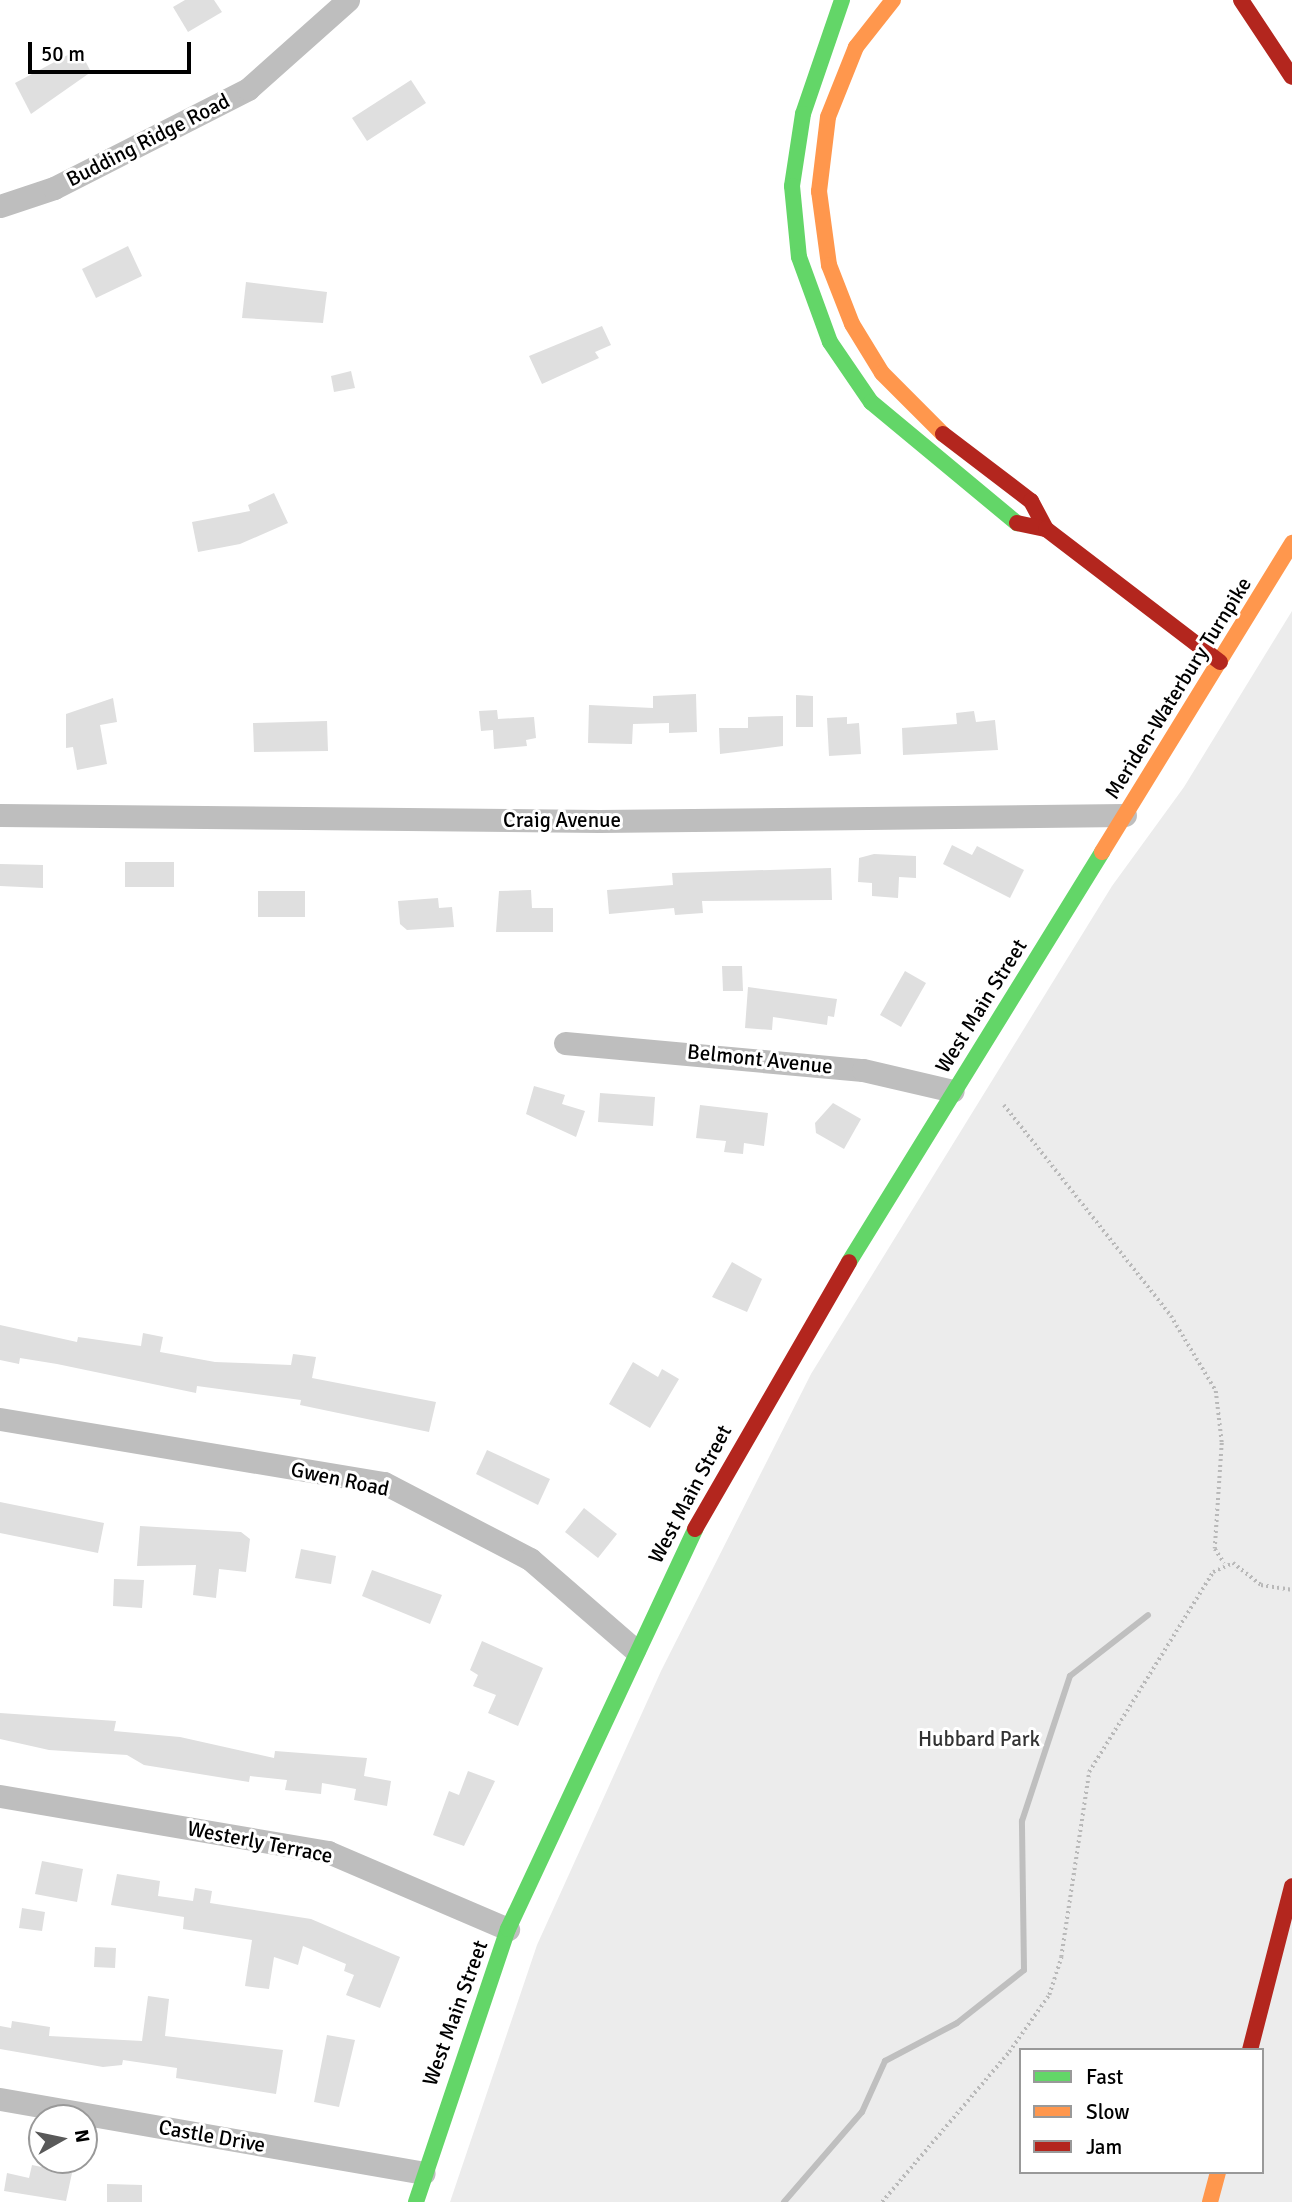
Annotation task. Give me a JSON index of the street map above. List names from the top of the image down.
{
  "streets": {
    "main road": ["Meriden-Waterbury Turnpike", "West Main Street"],
    "street": [
      "Budding Ridge Road",
      "Craig Avenue",
      "Belmont Avenue",
      "Gwen Road",
      "Westerly Terrace",
      "Castle Drive"
    ]
  },
  "crossings": [
    ["Meriden-Waterbury Turnpike", "Craig Avenue"],
    ["Meriden-Waterbury Turnpike", "West Main Street"],
    ["West Main Street", "Belmont Avenue"],
    ["West Main Street", "Gwen Road"],
    ["West Main Street", "Westerly Terrace"],
    ["West Main Street", "Castle Drive"]
  ],
  "parks": ["Hubbard Park"],
  "legend": ["Fast", "Slow", "Jam"],
  "scale_bar": "50 m",
  "north": "right"
}
